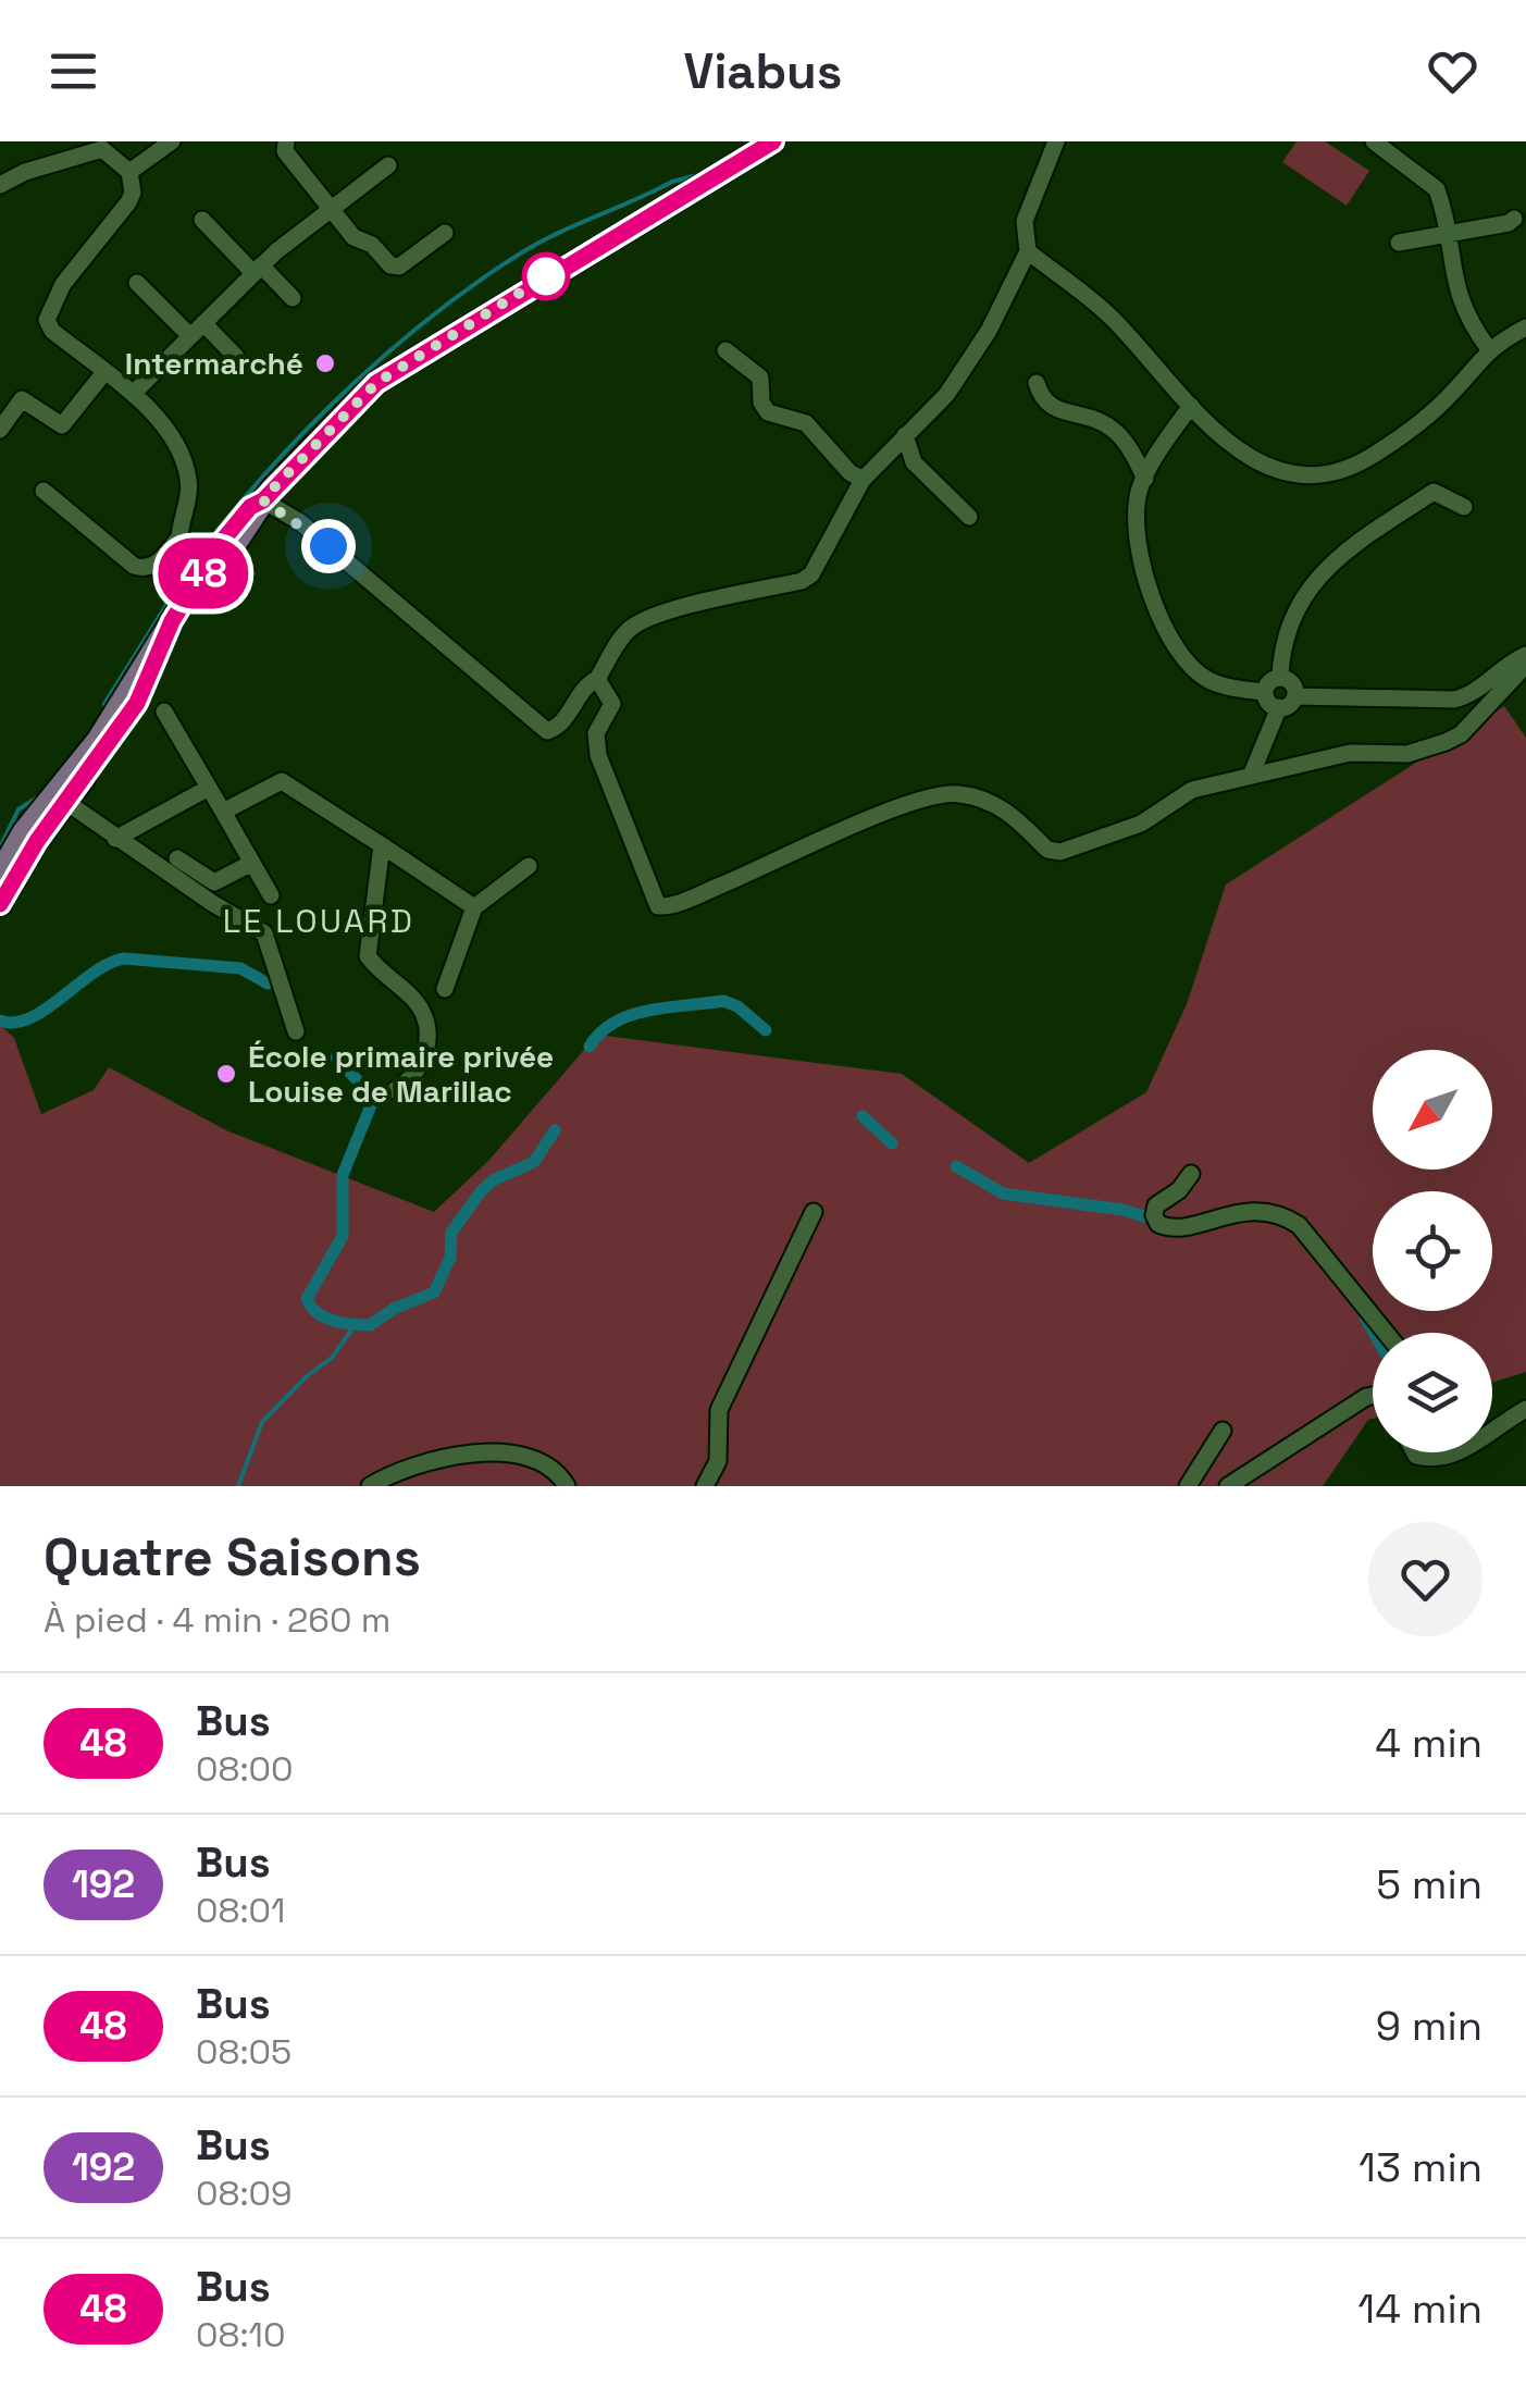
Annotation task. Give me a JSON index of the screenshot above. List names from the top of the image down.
{
  "districts": ["LE LOUARD"],
  "places": ["Intermarché", "École primaire privée Louise de Marillac"],
  "lines": ["bus line 48"],
  "north": "bottom left",
  "page": {
    "header": "Viabus",
    "on_map": "48",
    "heading": ["Quatre Saisons", "À pied · 4 min · 260 m"],
    "list": [
      {
        "mark": "48",
        "name": "Bus",
        "note": "08:00",
        "value": "4 min"
      },
      {
        "mark": "192",
        "name": "Bus",
        "note": "08:01",
        "value": "5 min"
      },
      {
        "mark": "48",
        "name": "Bus",
        "note": "08:05",
        "value": "9 min"
      },
      {
        "mark": "192",
        "name": "Bus",
        "note": "08:09",
        "value": "13 min"
      },
      {
        "mark": "48",
        "name": "Bus",
        "note": "08:10",
        "value": "14 min"
      }
    ]
  }
}
